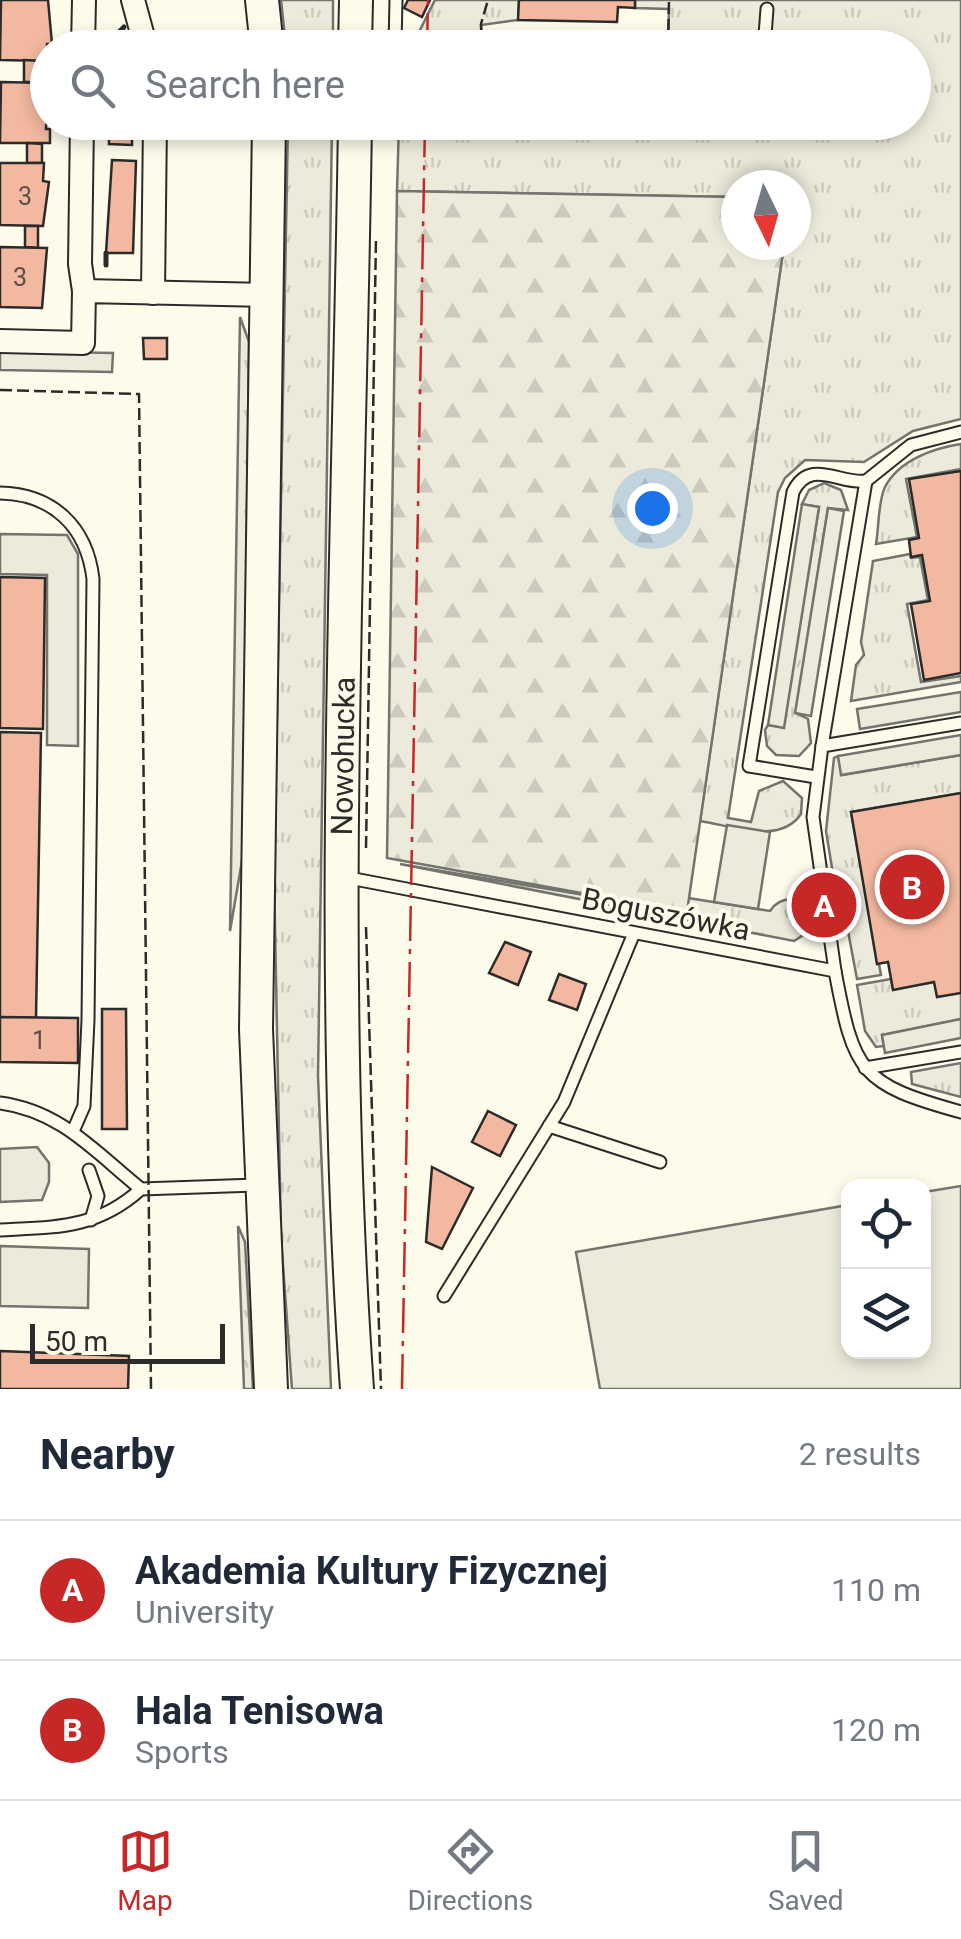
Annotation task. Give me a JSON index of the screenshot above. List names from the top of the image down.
{
  "streets": {
    "main road": ["Nowohucka"],
    "lane": ["Boguszówka"]
  },
  "crossings": [
    ["Nowohucka", "Boguszówka"]
  ],
  "house_numbers": ["3", "3", "1"],
  "scale_bar": "50 m",
  "north": "bottom",
  "page": {
    "search": "Search here",
    "pins": ["B", "A"],
    "scale": "50 m",
    "heading": ["Nearby", "2 results"],
    "list": [
      {
        "mark": "A",
        "name": "Akademia Kultury Fizycznej",
        "note": "University",
        "value": "110 m"
      },
      {
        "mark": "B",
        "name": "Hala Tenisowa",
        "note": "Sports",
        "value": "120 m"
      }
    ],
    "nav": ["Map", "Directions", "Saved"]
  }
}
